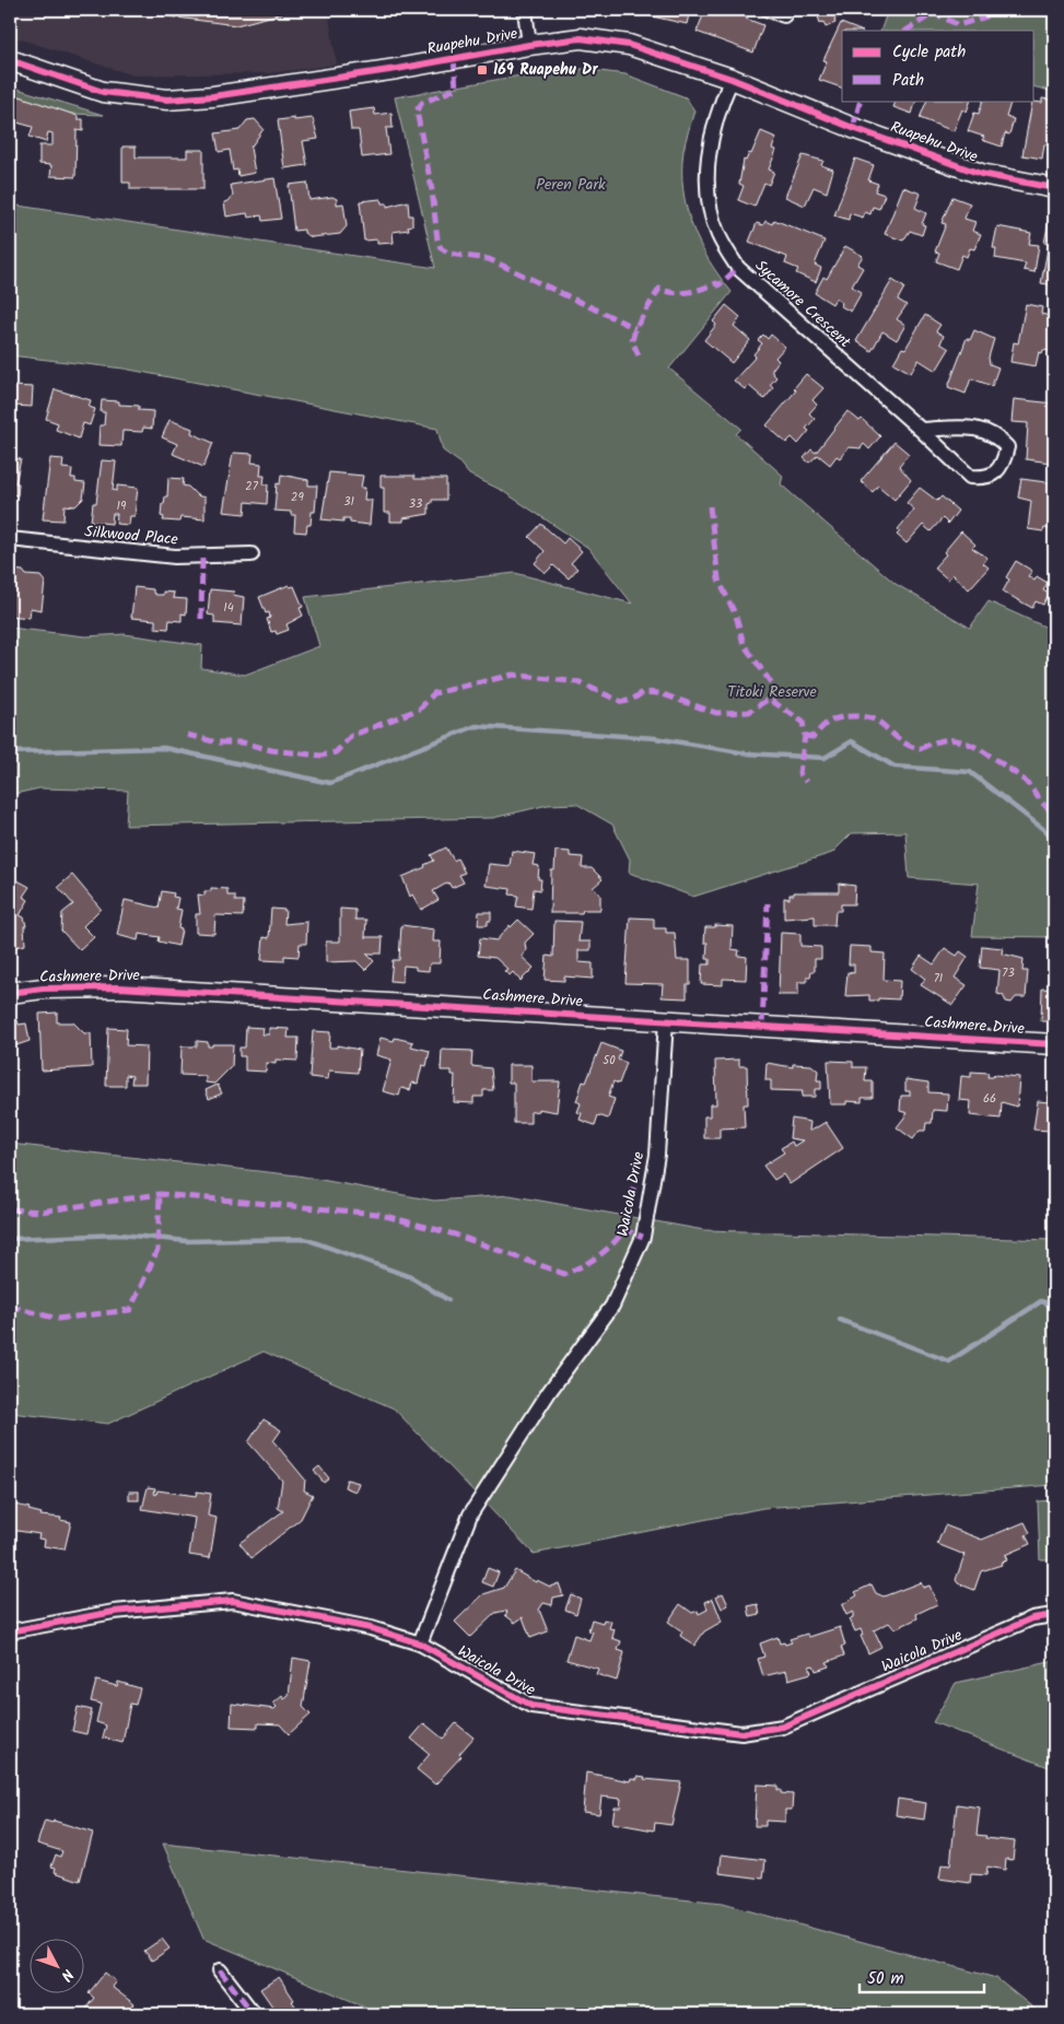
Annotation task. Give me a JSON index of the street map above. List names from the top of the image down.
{
  "streets": {
    "street": [
      "Ruapehu Drive",
      "Sycamore Crescent",
      "Silkwood Place",
      "Cashmere Drive",
      "Waicola Drive"
    ]
  },
  "crossings": [
    ["Ruapehu Drive", "Sycamore Crescent"],
    ["Cashmere Drive", "Waicola Drive"]
  ],
  "parks": ["Peren Park", "Titoki Reserve"],
  "places": {
    "transit": ["169 Ruapehu Dr"]
  },
  "house_numbers": [
    "27",
    "29",
    "31",
    "33",
    "19",
    "14",
    "73",
    "71",
    "50",
    "66"
  ],
  "legend": ["Cycle path", "Path"],
  "scale_bar": "50 m",
  "north": "bottom right"
}
